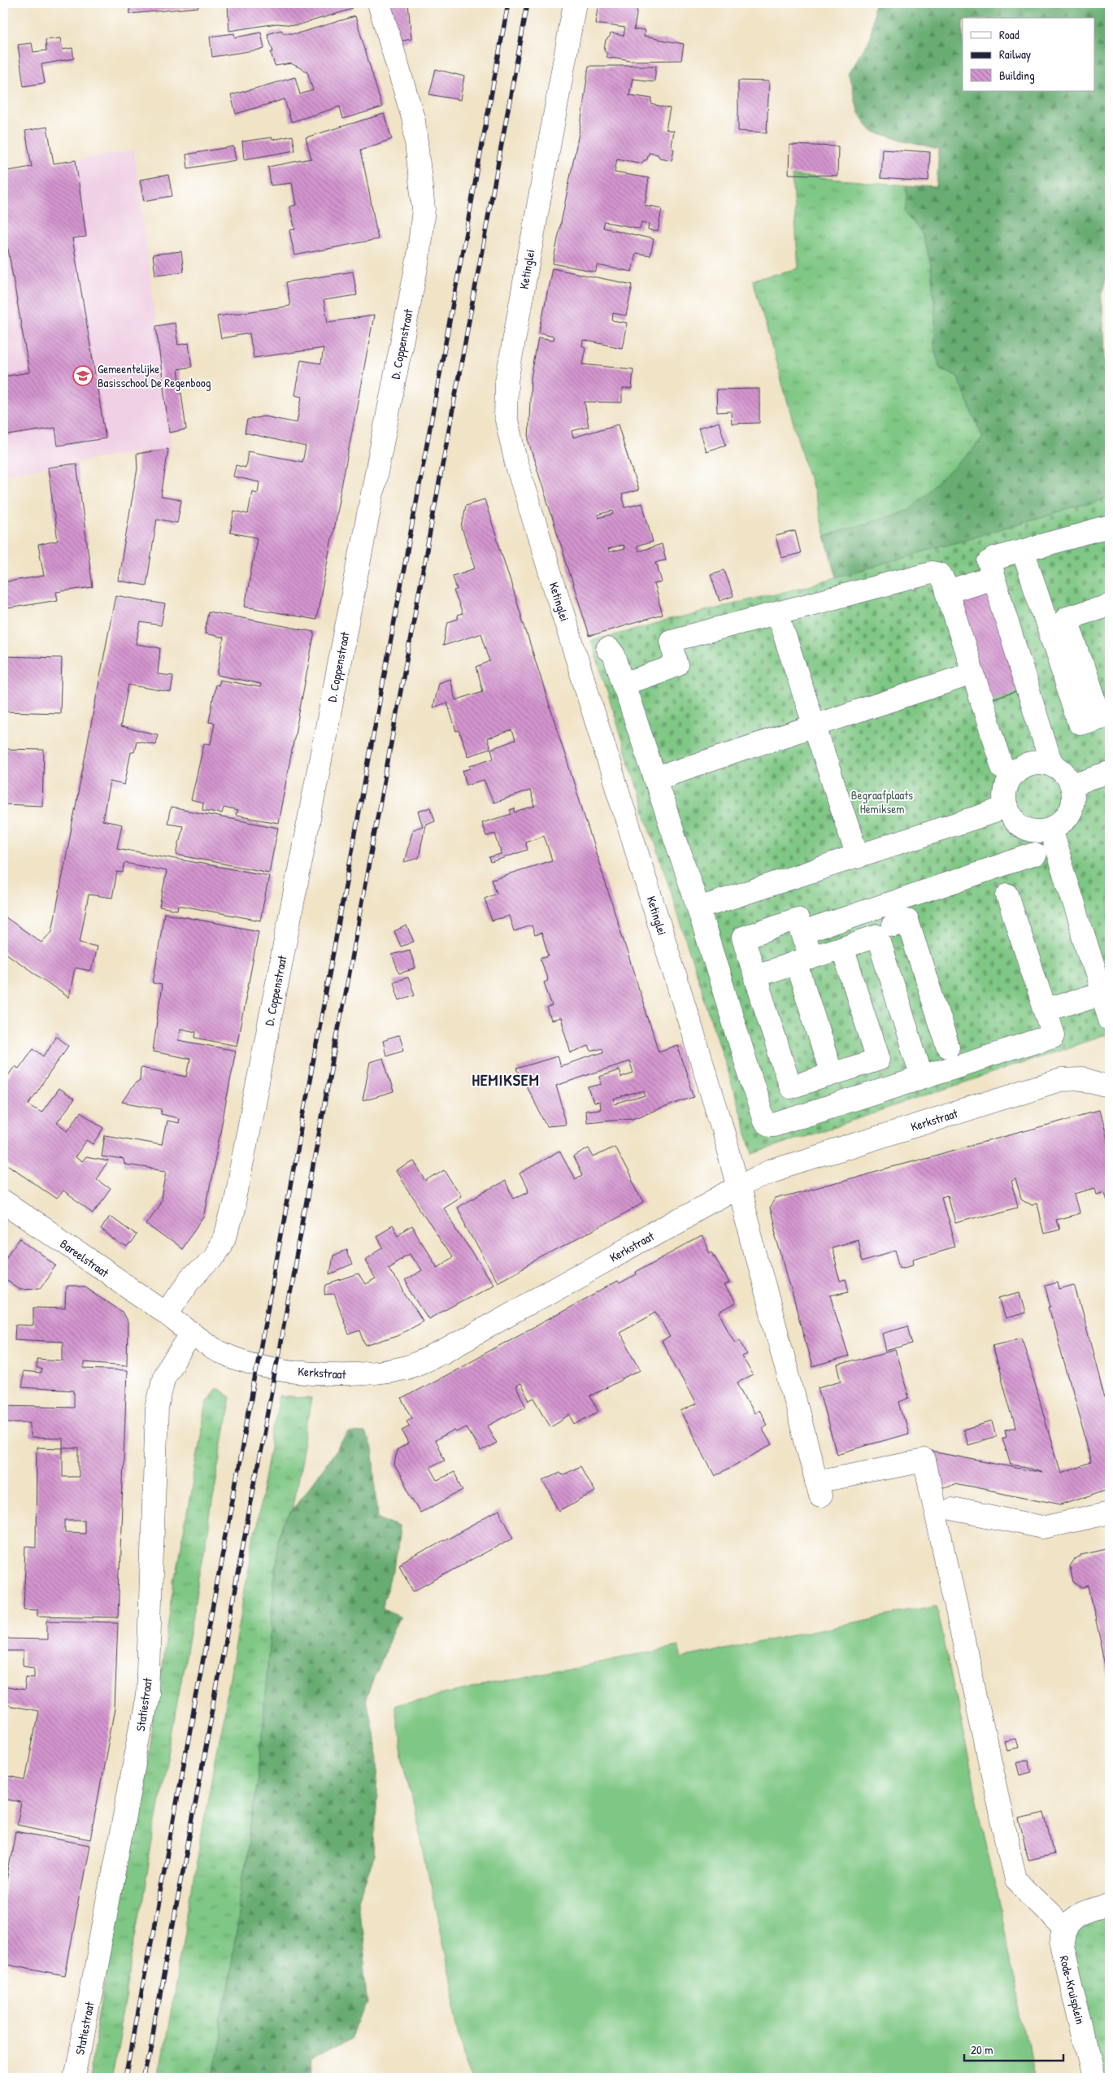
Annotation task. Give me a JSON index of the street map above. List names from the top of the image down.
{
  "streets": {
    "street": [
      "Ketinglei",
      "D. Coppenstraat",
      "Kerkstraat",
      "Bareelstraat",
      "Statiestraat",
      "Rode-Kruisplein"
    ]
  },
  "crossings": [
    ["Ketinglei", "Kerkstraat"],
    ["Ketinglei", "Rode-Kruisplein"],
    ["D. Coppenstraat", "Kerkstraat"],
    ["D. Coppenstraat", "Bareelstraat"],
    ["Kerkstraat", "Bareelstraat"],
    ["Kerkstraat", "Statiestraat"]
  ],
  "districts": ["HEMIKSEM"],
  "parks": ["Begraafplaats Hemiksem"],
  "places": {
    "school or university": ["Gemeentelijke Basisschool De Regenboog"]
  },
  "legend": ["Road", "Railway", "Building"],
  "scale_bar": "20 m"
}
